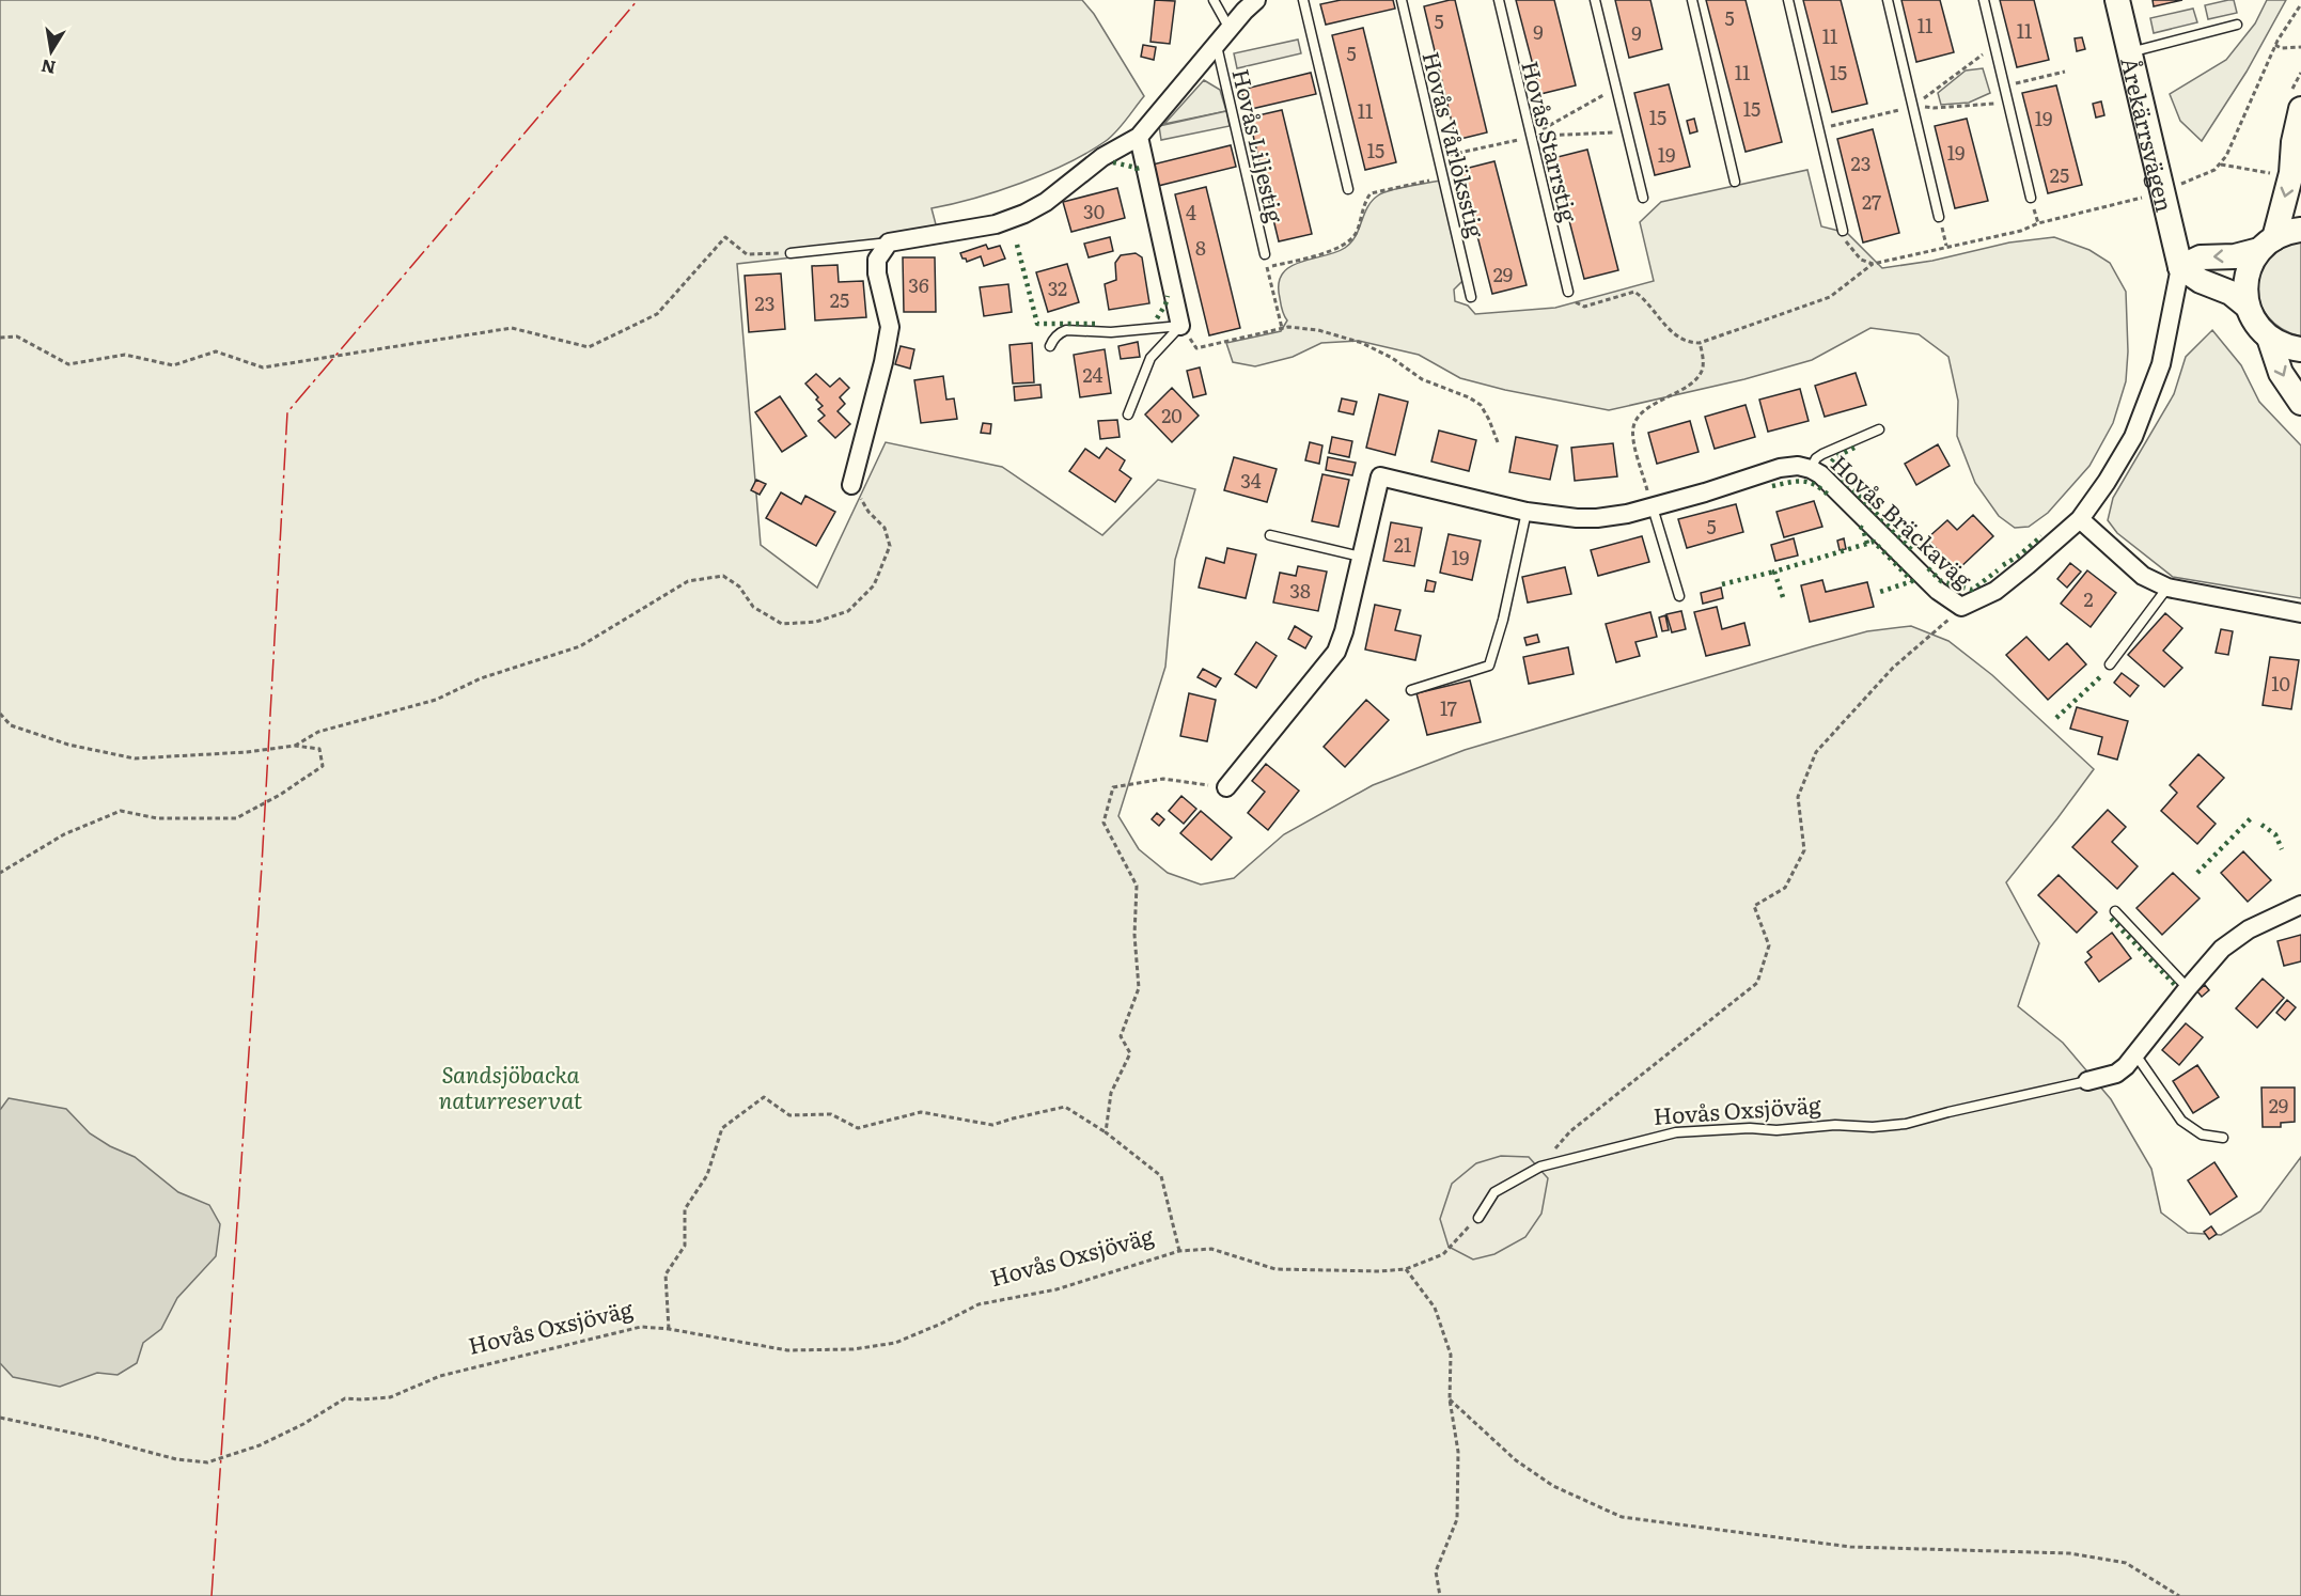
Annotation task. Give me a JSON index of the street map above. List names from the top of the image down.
{
  "streets": {
    "street": ["Årekärrsvägen", "Hovås Bräckaväg", "Hovås Oxsjöväg"],
    "lane": ["Hovås Starrstig", "Hovås Vårlöksstig", "Hovås Liljestig"]
  },
  "parks": ["Sandsjöbacka naturreservat"],
  "house_numbers": [
    "5",
    "5",
    "11",
    "11",
    "9",
    "9",
    "11",
    "5",
    "11",
    "15",
    "15",
    "11",
    "15",
    "19",
    "15",
    "19",
    "19",
    "23",
    "25",
    "27",
    "30",
    "4",
    "8",
    "29",
    "36",
    "32",
    "25",
    "23",
    "24",
    "20",
    "34",
    "5",
    "21",
    "19",
    "38",
    "2",
    "10",
    "17",
    "29"
  ],
  "north": "bottom"
}
